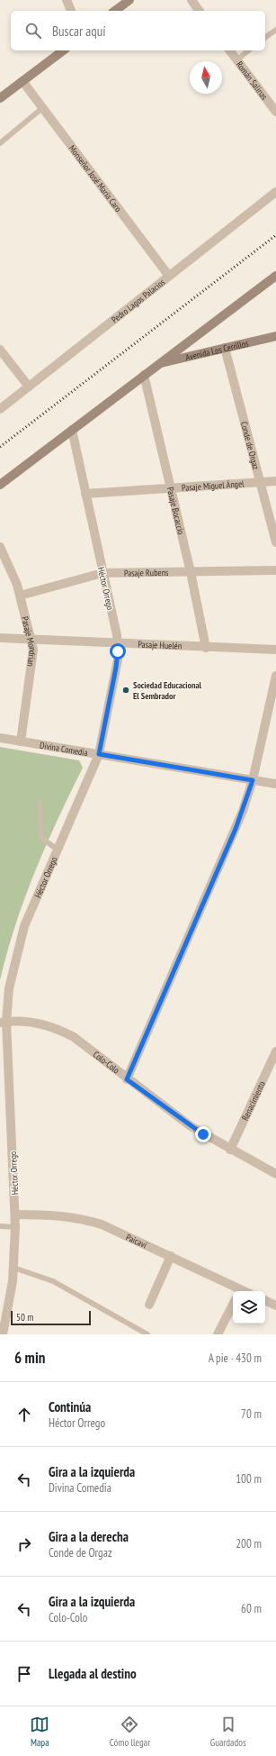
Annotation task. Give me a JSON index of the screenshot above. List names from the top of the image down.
{
  "streets": {
    "main road": ["Avenida Los Cerrillos"],
    "street": [
      "Román Salinas",
      "Monseñor José María Caro",
      "Pedro Lagos Palacios",
      "Conde de Orgaz",
      "Pasaje Miguel Ángel",
      "Pasaje Bocaccio",
      "Pasaje Rubens",
      "Héctor Orrego",
      "Pasaje Mondrian",
      "Pasaje Huelén",
      "Divina Comedia",
      "Colo-Colo",
      "Renacimiento",
      "Paicaví"
    ]
  },
  "crossings": [
    ["Monseñor José María Caro", "Pedro Lagos Palacios"],
    ["Avenida Los Cerrillos", "Conde de Orgaz"],
    ["Conde de Orgaz", "Pasaje Miguel Ángel"],
    ["Pasaje Miguel Ángel", "Pasaje Bocaccio"],
    ["Pasaje Miguel Ángel", "Héctor Orrego"],
    ["Pasaje Bocaccio", "Pasaje Rubens"],
    ["Pasaje Bocaccio", "Pasaje Huelén"],
    ["Pasaje Rubens", "Héctor Orrego"],
    ["Pasaje Rubens", "Pasaje Mondrian"],
    ["Héctor Orrego", "Pasaje Huelén"],
    ["Héctor Orrego", "Divina Comedia"],
    ["Héctor Orrego", "Colo-Colo"],
    ["Héctor Orrego", "Paicaví"],
    ["Pasaje Mondrian", "Pasaje Huelén"],
    ["Pasaje Mondrian", "Divina Comedia"],
    ["Colo-Colo", "Renacimiento"]
  ],
  "places": ["Sociedad Educacional El Sembrador"],
  "scale_bar": "50 m",
  "north": "top",
  "page": {
    "search": "Buscar aquí",
    "scale": "50 m",
    "heading": ["6 min", "A pie · 430 m"],
    "list": [
      ["Continúa", "Héctor Orrego", "70 m"],
      ["Gira a la izquierda", "Divina Comedia", "100 m"],
      ["Gira a la derecha", "Conde de Orgaz", "200 m"],
      ["Gira a la izquierda", "Colo-Colo", "60 m"],
      "Llegada al destino"
    ],
    "nav": ["Mapa", "Cómo llegar", "Guardados"]
  }
}
